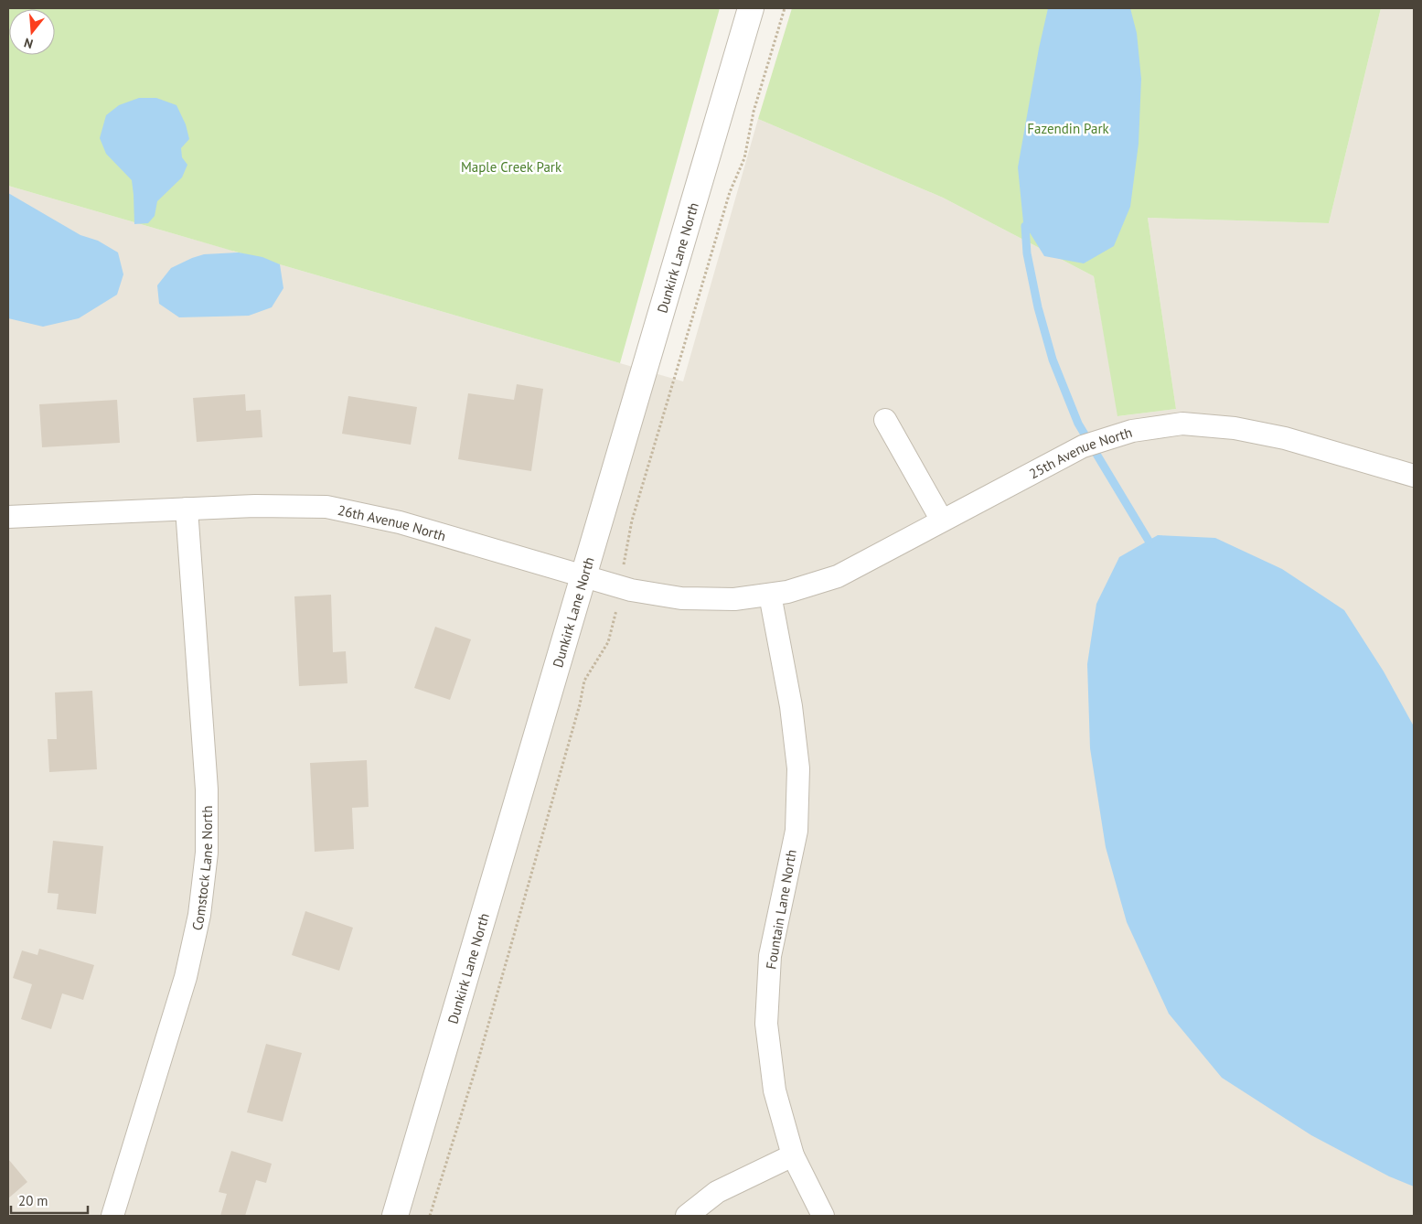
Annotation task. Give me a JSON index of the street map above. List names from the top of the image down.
{
  "streets": {
    "street": [
      "Dunkirk Lane North",
      "25th Avenue North",
      "26th Avenue North",
      "Comstock Lane North",
      "Fountain Lane North"
    ]
  },
  "crossings": [
    ["Dunkirk Lane North", "26th Avenue North"],
    ["25th Avenue North", "26th Avenue North"],
    ["25th Avenue North", "Fountain Lane North"],
    ["26th Avenue North", "Comstock Lane North"],
    ["26th Avenue North", "Fountain Lane North"]
  ],
  "parks": ["Fazendin Park", "Maple Creek Park"],
  "scale_bar": "20 m",
  "north": "bottom"
}
